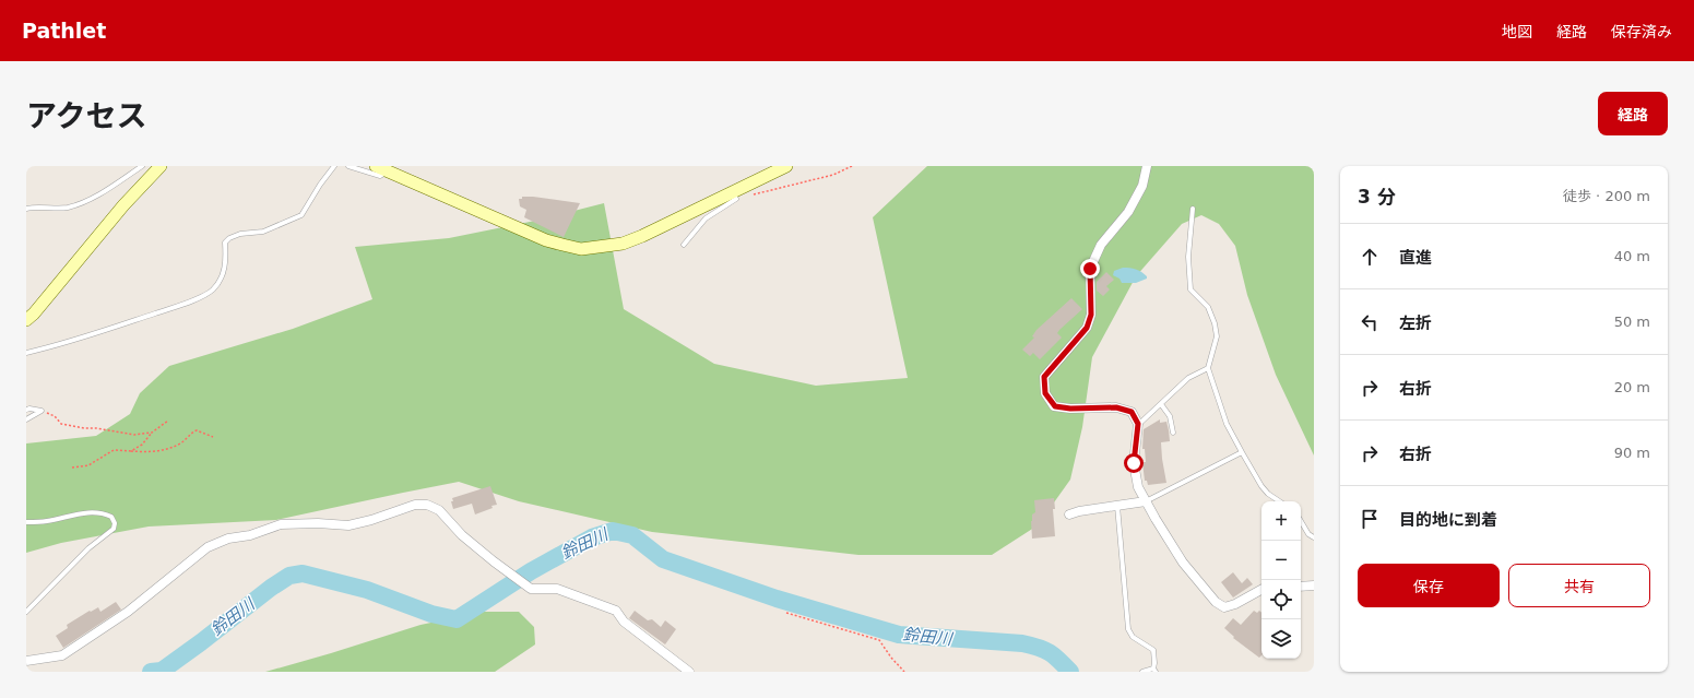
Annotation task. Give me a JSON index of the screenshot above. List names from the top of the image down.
{
  "water": ["鈴田川"],
  "page": {
    "header": "Pathlet",
    "nav": ["地図", "経路", "保存済み"],
    "title": "アクセス",
    "buttons": [
      "経路",
      ["保存", "共有"]
    ],
    "heading": ["3 分", "徒歩 · 200 m"],
    "list": [
      ["直進", "40 m"],
      ["左折", "50 m"],
      ["右折", "20 m"],
      ["右折", "90 m"],
      "目的地に到着"
    ],
    "map_buttons": ["+", "−"]
  }
}
